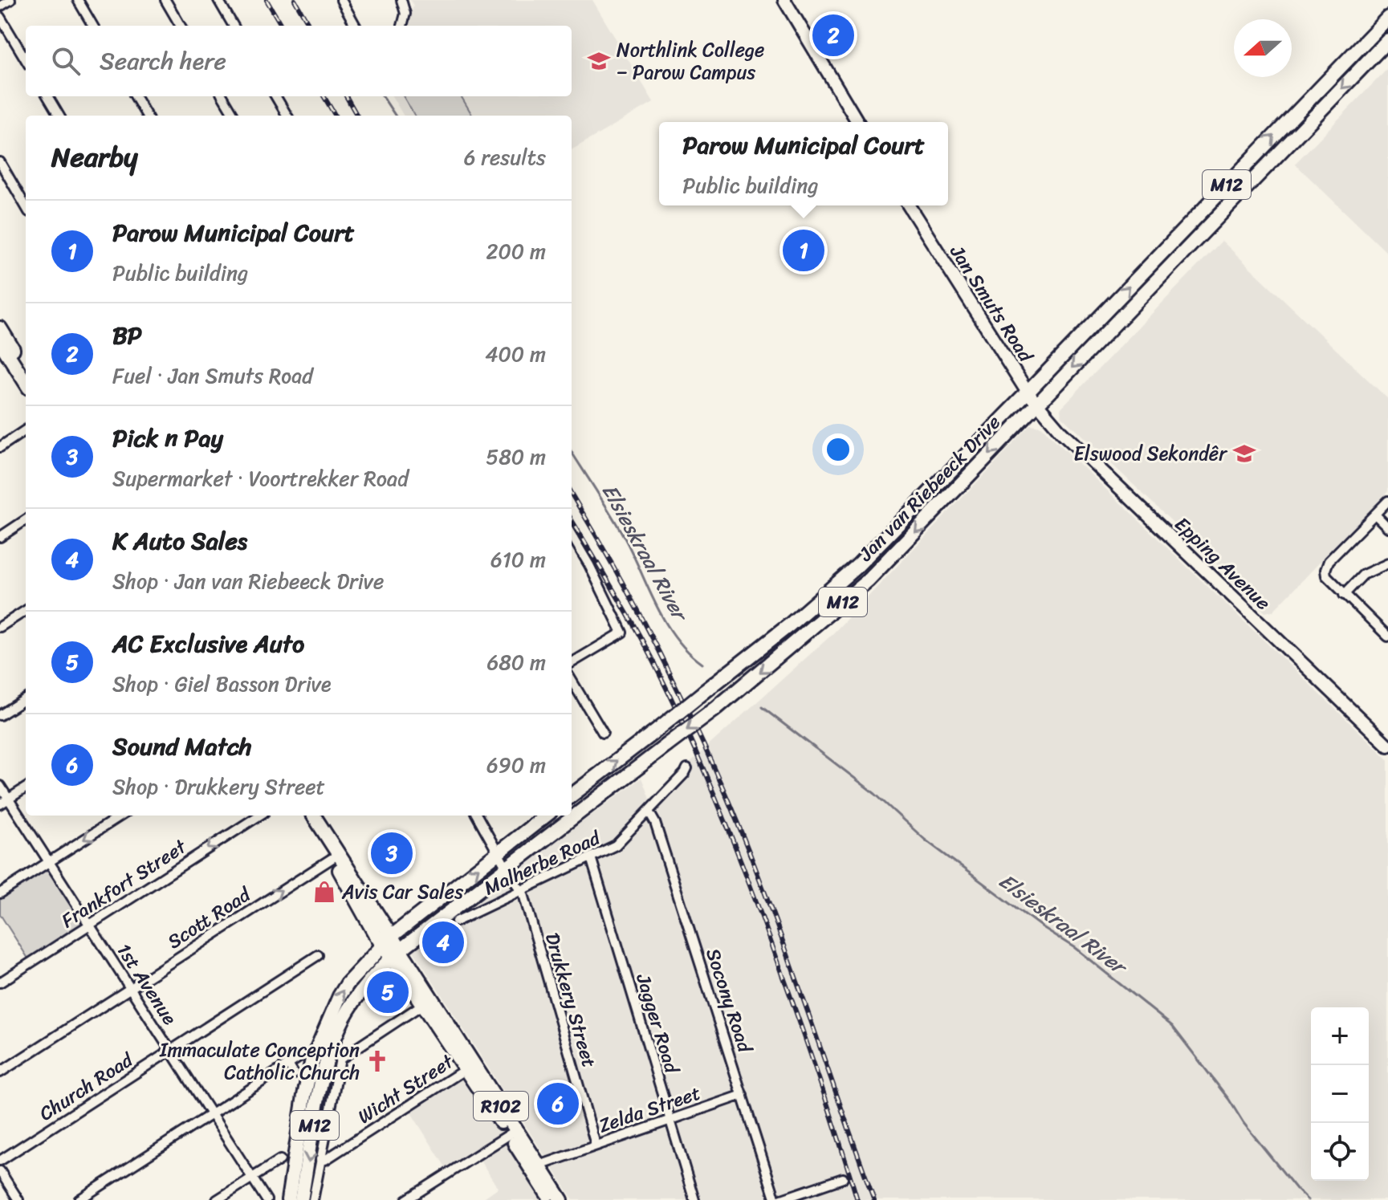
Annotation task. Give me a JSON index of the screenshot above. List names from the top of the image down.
{
  "streets": {
    "main road": ["M12", "Jan van Riebeeck Drive", "R102"],
    "street": [
      "Jan Smuts Road",
      "Epping Avenue",
      "Malherbe Road",
      "Frankfort Street",
      "Scott Road",
      "1st Avenue",
      "Drukkery Street",
      "Socony Road",
      "Jagger Road",
      "Church Road",
      "Wicht Street",
      "Zelda Street"
    ]
  },
  "crossings": [
    ["M12", "Jan van Riebeeck Drive"],
    ["M12", "Drukkery Street"],
    ["M12", "R102"],
    ["Jan Smuts Road", "Jan van Riebeeck Drive"],
    ["Jan Smuts Road", "Epping Avenue"],
    ["Jan van Riebeeck Drive", "Epping Avenue"],
    ["Jan van Riebeeck Drive", "Drukkery Street"],
    ["Jan van Riebeeck Drive", "R102"],
    ["Malherbe Road", "Drukkery Street"],
    ["Malherbe Road", "Socony Road"],
    ["Malherbe Road", "Jagger Road"],
    ["Frankfort Street", "1st Avenue"],
    ["Scott Road", "1st Avenue"],
    ["Scott Road", "R102"],
    ["1st Avenue", "Church Road"],
    ["Drukkery Street", "Zelda Street"],
    ["Socony Road", "Zelda Street"],
    ["Jagger Road", "Zelda Street"],
    ["Wicht Street", "R102"],
    ["R102", "Zelda Street"]
  ],
  "one_way": ["Frankfort Street", "Scott Road"],
  "water": ["Elsieskraal River"],
  "places": {
    "school or university": ["Northlink College – Parow Campus", "Elswood Sekondêr"],
    "shop": ["Avis Car Sales"],
    "church": ["Immaculate Conception Catholic Church"]
  },
  "north": "left",
  "page": {
    "pins": [
      "2",
      "1",
      "3",
      "4",
      "5",
      "6"
    ],
    "search": "Search here",
    "heading": ["Nearby", "6 results"],
    "popup": ["Parow Municipal Court", "Public building"],
    "list": [
      {
        "mark": "1",
        "name": "Parow Municipal Court",
        "note": "Public building",
        "value": "200 m"
      },
      {
        "mark": "2",
        "name": "BP",
        "note": "Fuel · Jan Smuts Road",
        "value": "400 m"
      },
      {
        "mark": "3",
        "name": "Pick n Pay",
        "note": "Supermarket · Voortrekker Road",
        "value": "580 m"
      },
      {
        "mark": "4",
        "name": "K Auto Sales",
        "note": "Shop · Jan van Riebeeck Drive",
        "value": "610 m"
      },
      {
        "mark": "5",
        "name": "AC Exclusive Auto",
        "note": "Shop · Giel Basson Drive",
        "value": "680 m"
      },
      {
        "mark": "6",
        "name": "Sound Match",
        "note": "Shop · Drukkery Street",
        "value": "690 m"
      }
    ],
    "map_buttons": ["+", "−"]
  }
}
